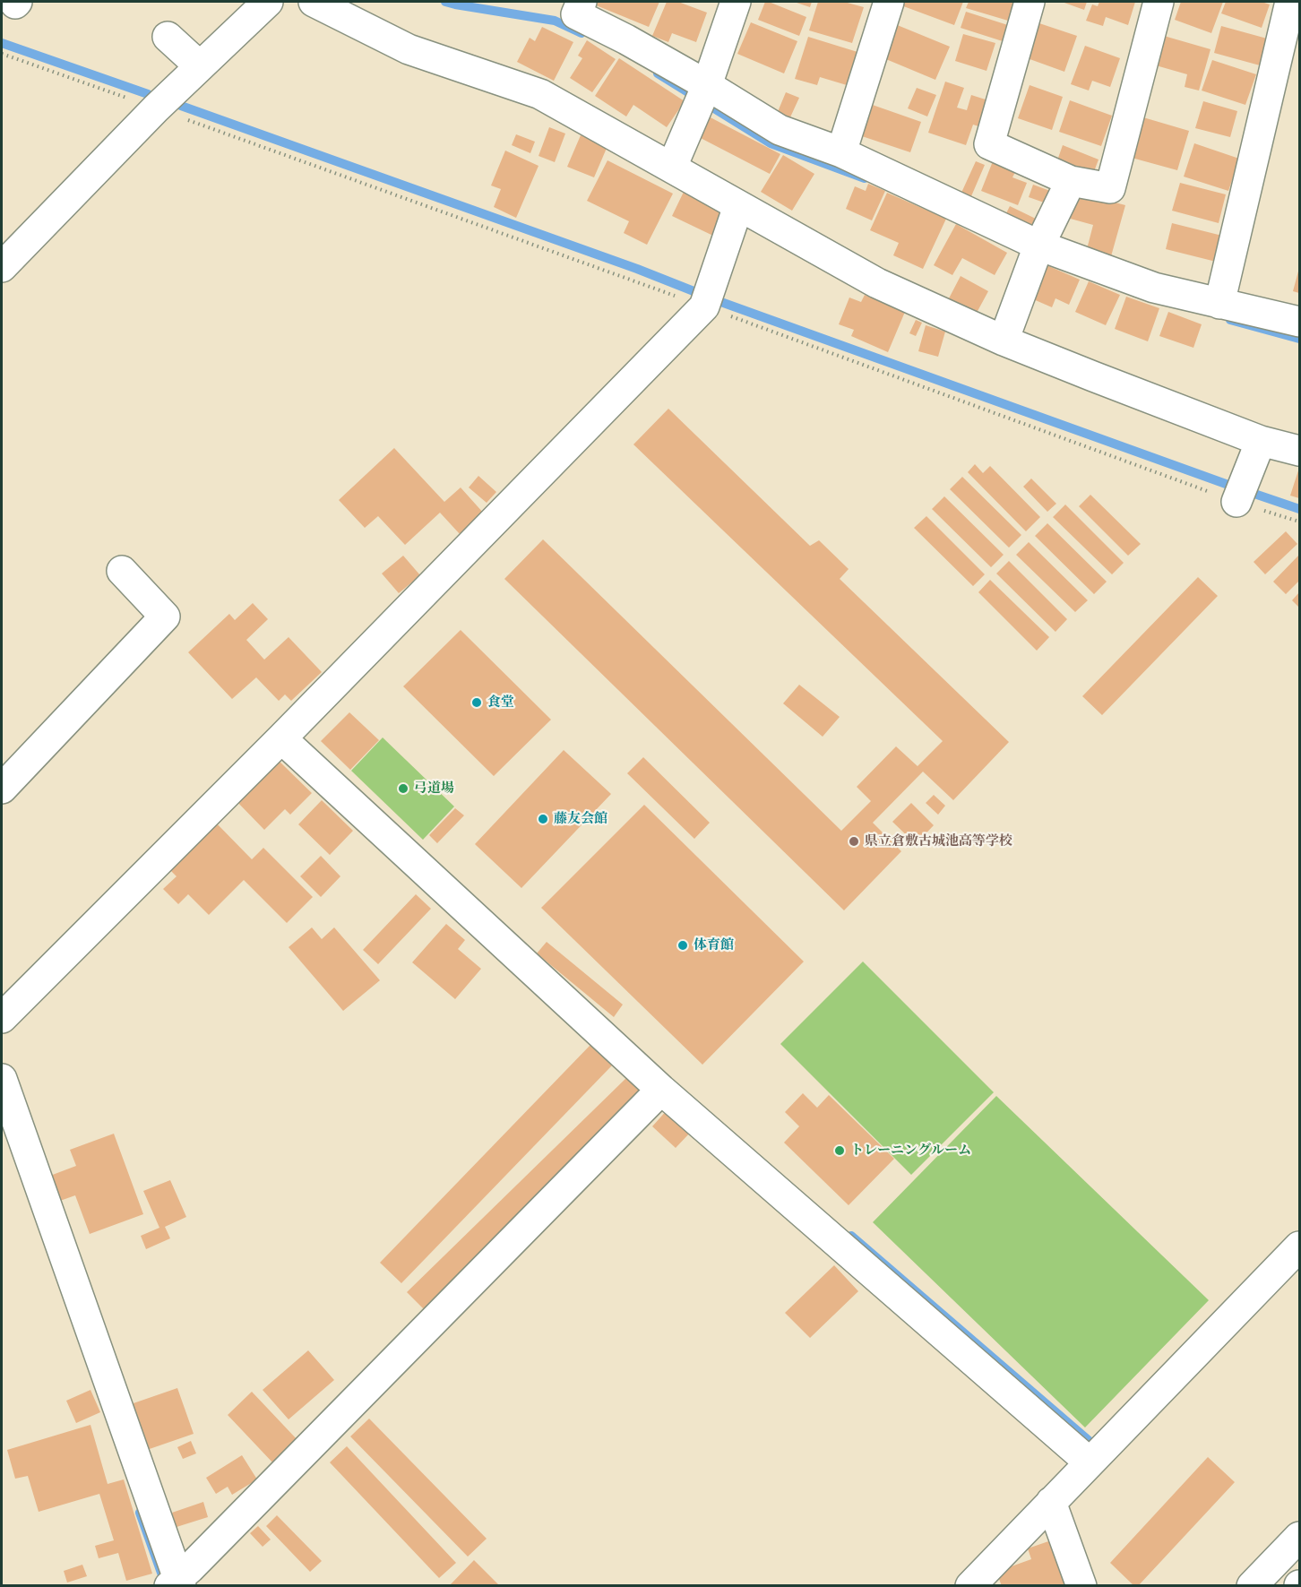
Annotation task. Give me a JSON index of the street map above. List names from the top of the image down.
{
  "places": [
    "食堂",
    "弓道場",
    "藤友会館",
    "県立倉敷古城池高等学校",
    "体育館",
    "トレーニングルーム"
  ]
}
